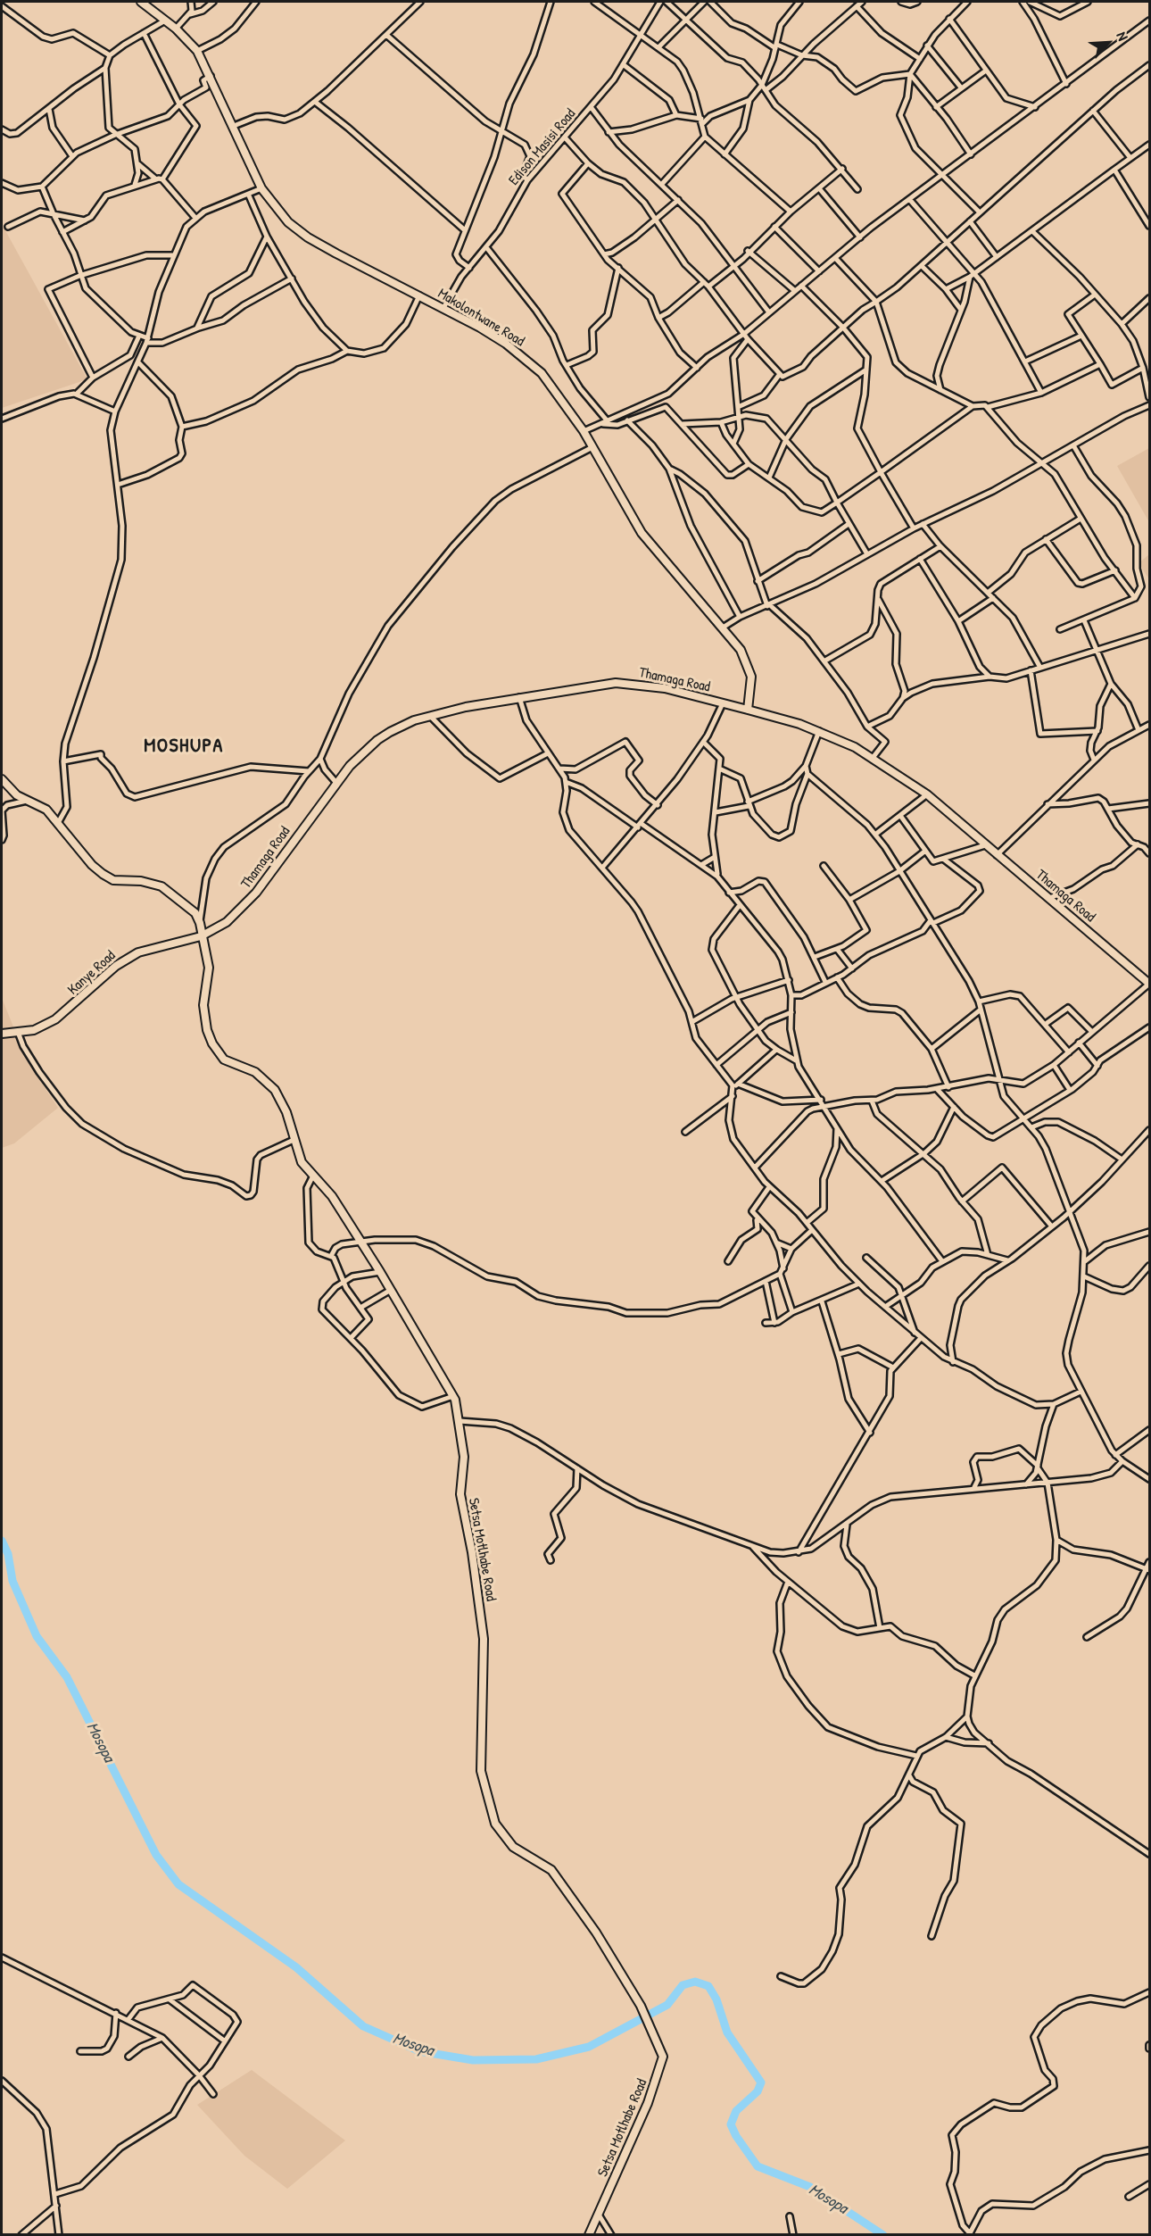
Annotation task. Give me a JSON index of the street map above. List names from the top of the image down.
{
  "streets": {
    "main road": [
      "Makolontwane Road",
      "Thamaga Road",
      "Kanye Road",
      "Setsa Motlhabe Road"
    ],
    "street": ["Edison Masisi Road"]
  },
  "crossings": [
    ["Edison Masisi Road", "Makolontwane Road"],
    ["Makolontwane Road", "Thamaga Road"],
    ["Thamaga Road", "Kanye Road"],
    ["Thamaga Road", "Setsa Motlhabe Road"],
    ["Kanye Road", "Setsa Motlhabe Road"]
  ],
  "districts": ["MOSHUPA"],
  "water": ["Mosopa"],
  "north": "top right"
}
